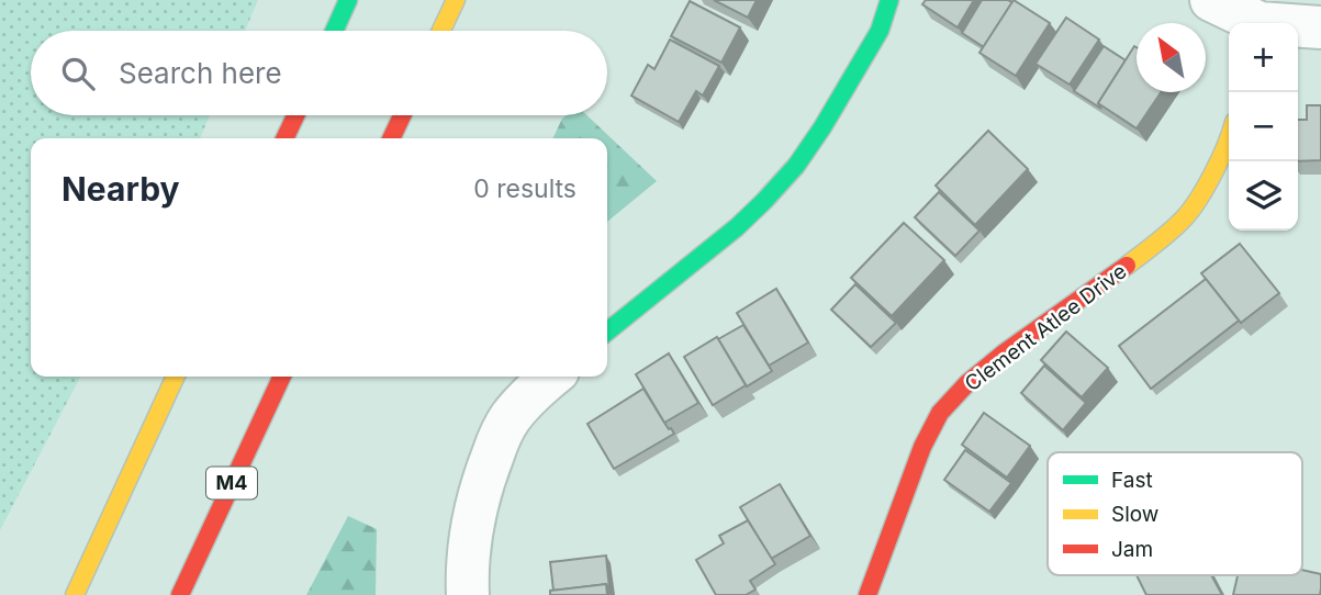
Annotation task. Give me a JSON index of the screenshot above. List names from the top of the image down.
{
  "streets": {
    "main road": ["Clement Atlee Drive", "M4"]
  },
  "legend": ["Fast", "Slow", "Jam"],
  "north": "top left",
  "page": {
    "map_buttons": ["+", "−"],
    "search": "Search here",
    "heading": ["Nearby", "0 results"]
  }
}
